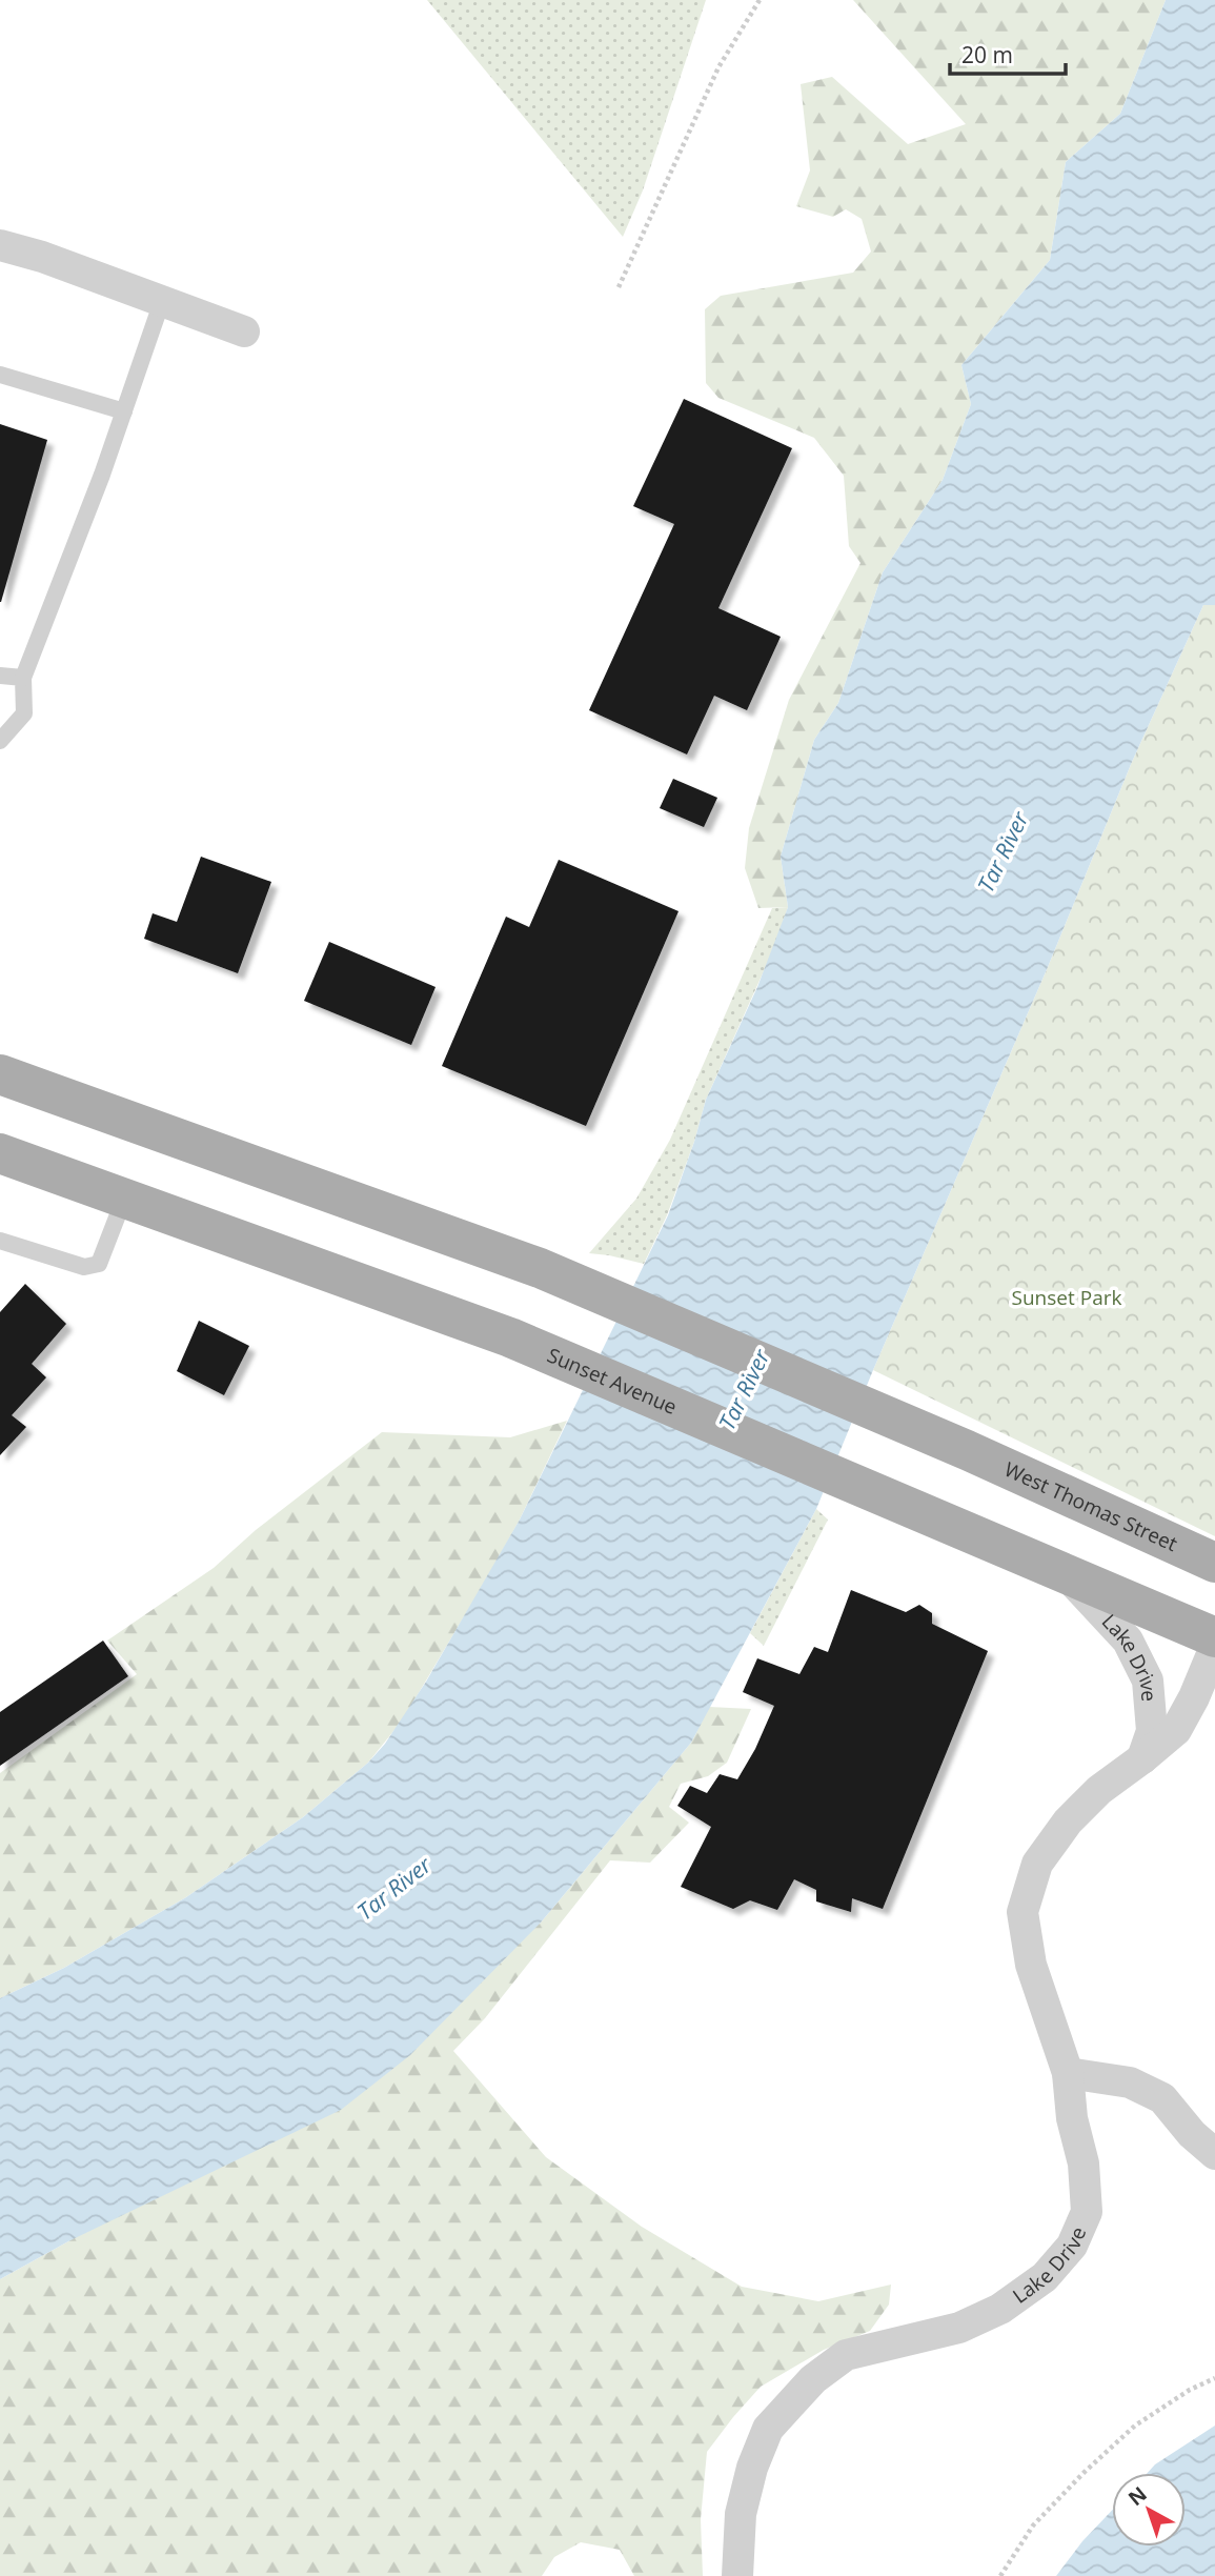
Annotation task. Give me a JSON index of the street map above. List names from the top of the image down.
{
  "streets": {
    "main road": ["Sunset Avenue", "West Thomas Street"],
    "street": ["Lake Drive"]
  },
  "crossings": [
    ["Sunset Avenue", "Lake Drive"]
  ],
  "water": ["Tar River"],
  "parks": ["Sunset Park"],
  "scale_bar": "20 m",
  "north": "top left"
}
